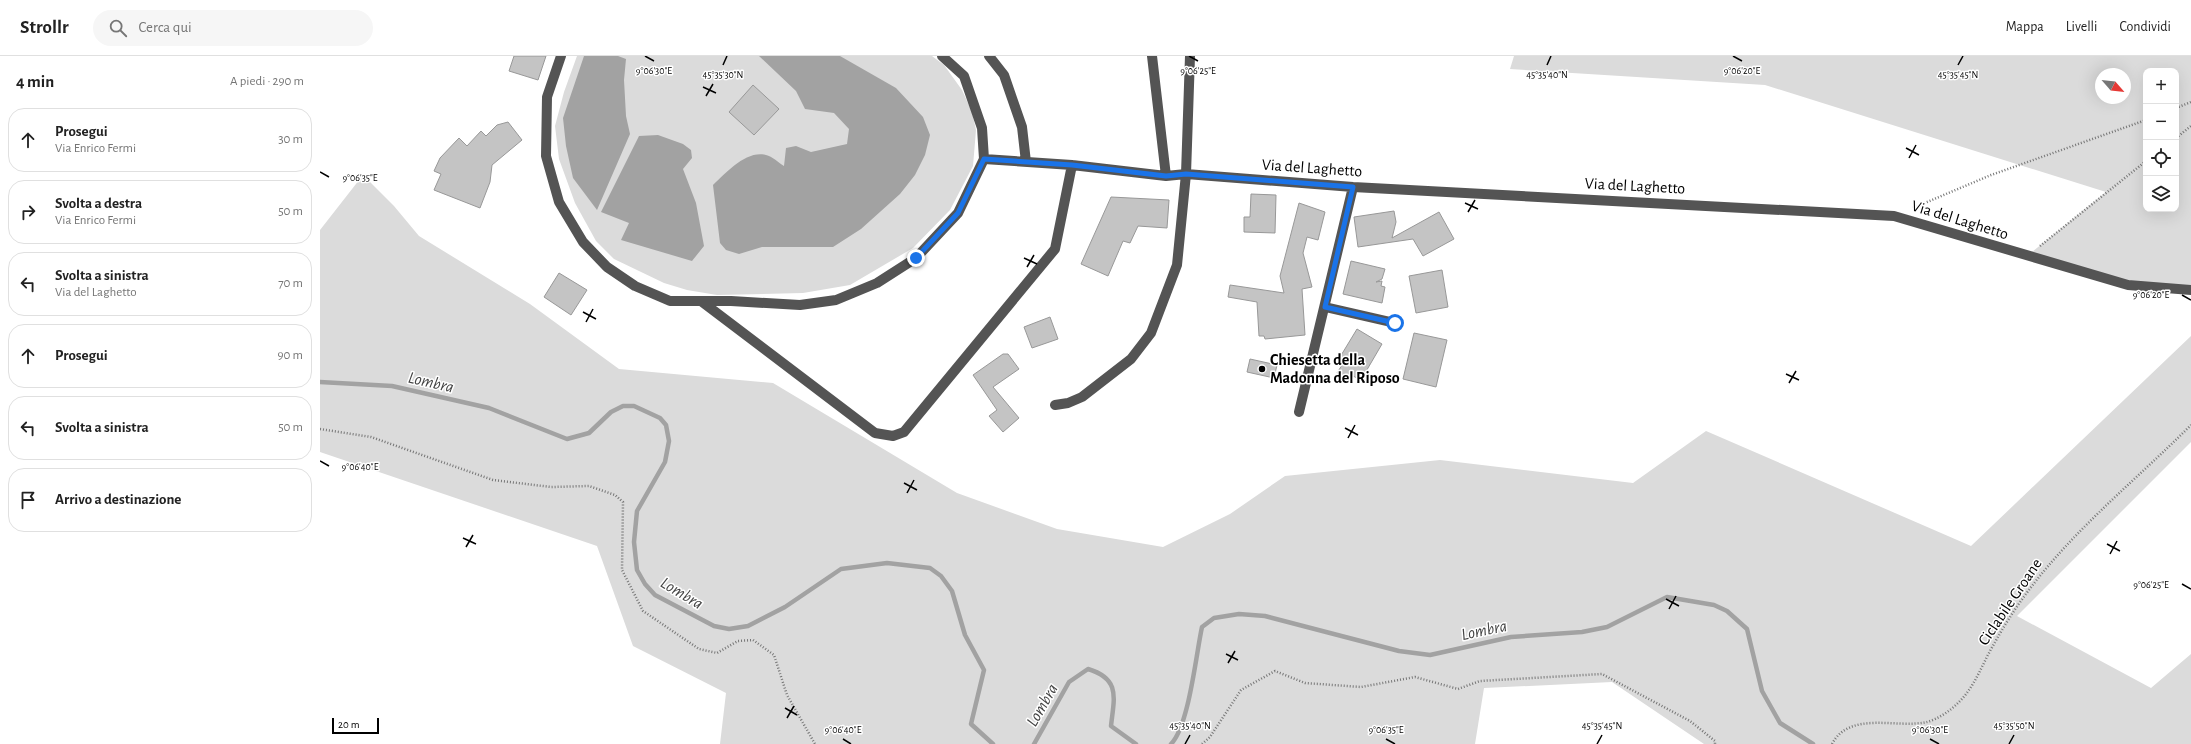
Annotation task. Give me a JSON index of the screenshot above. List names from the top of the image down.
{
  "streets": {
    "street": ["Via del Laghetto"],
    "path": ["Ciclabile Groane"]
  },
  "water": ["Lombra"],
  "places": ["Chiesetta della Madonna del Riposo"],
  "scale_bar": "20 m",
  "north": "bottom right",
  "page": {
    "header": "Strollr",
    "search": "Cerca qui",
    "nav": ["Mappa", "Livelli", "Condividi"],
    "heading": ["4 min", "A piedi · 290 m"],
    "map_buttons": ["+", "−"],
    "list": [
      ["Prosegui", "Via Enrico Fermi", "30 m"],
      ["Svolta a destra", "Via Enrico Fermi", "50 m"],
      ["Svolta a sinistra", "Via del Laghetto", "70 m"],
      ["Prosegui", "90 m"],
      ["Svolta a sinistra", "50 m"],
      "Arrivo a destinazione"
    ],
    "scale": "20 m"
  },
  "coordinates": [
    "9°06'30\"E",
    "9°06'25\"E",
    "9°06'20\"E",
    "45°35'30\"N",
    "45°35'40\"N",
    "45°35'45\"N",
    "9°06'35\"E",
    "9°06'40\"E",
    "45°35'50\"N"
  ]
}
